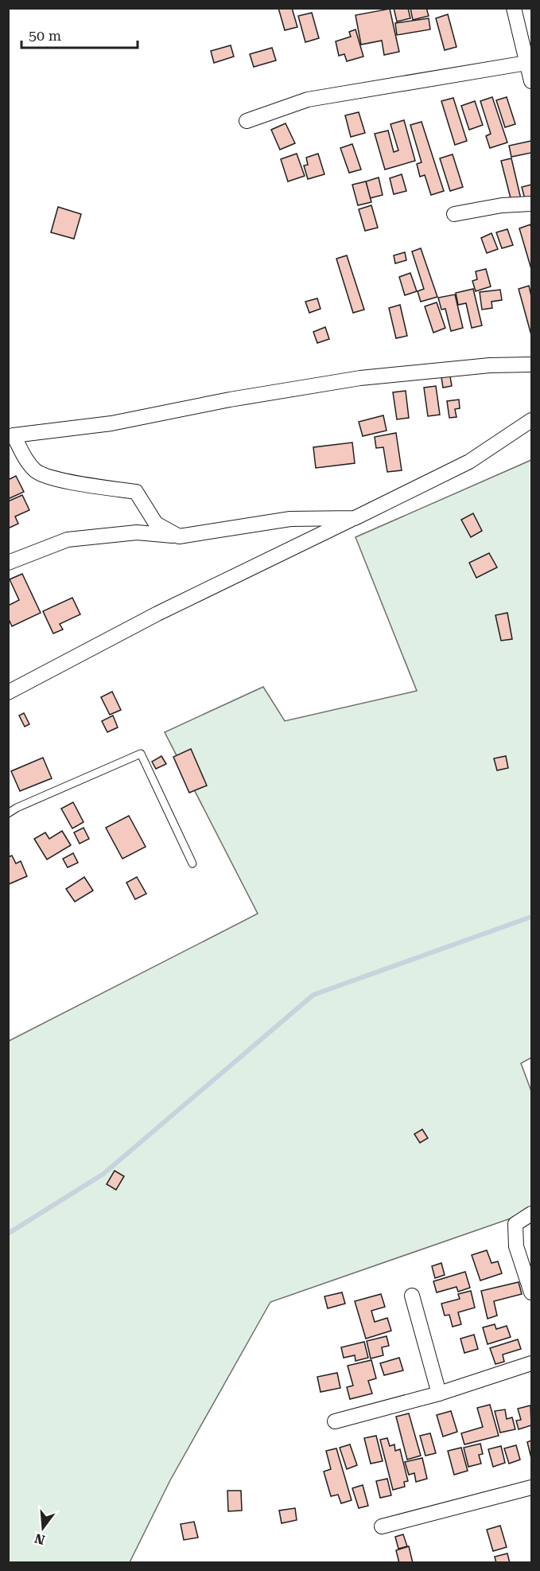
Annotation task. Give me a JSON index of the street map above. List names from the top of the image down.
{
  "scale_bar": "50 m",
  "north": "bottom"
}
